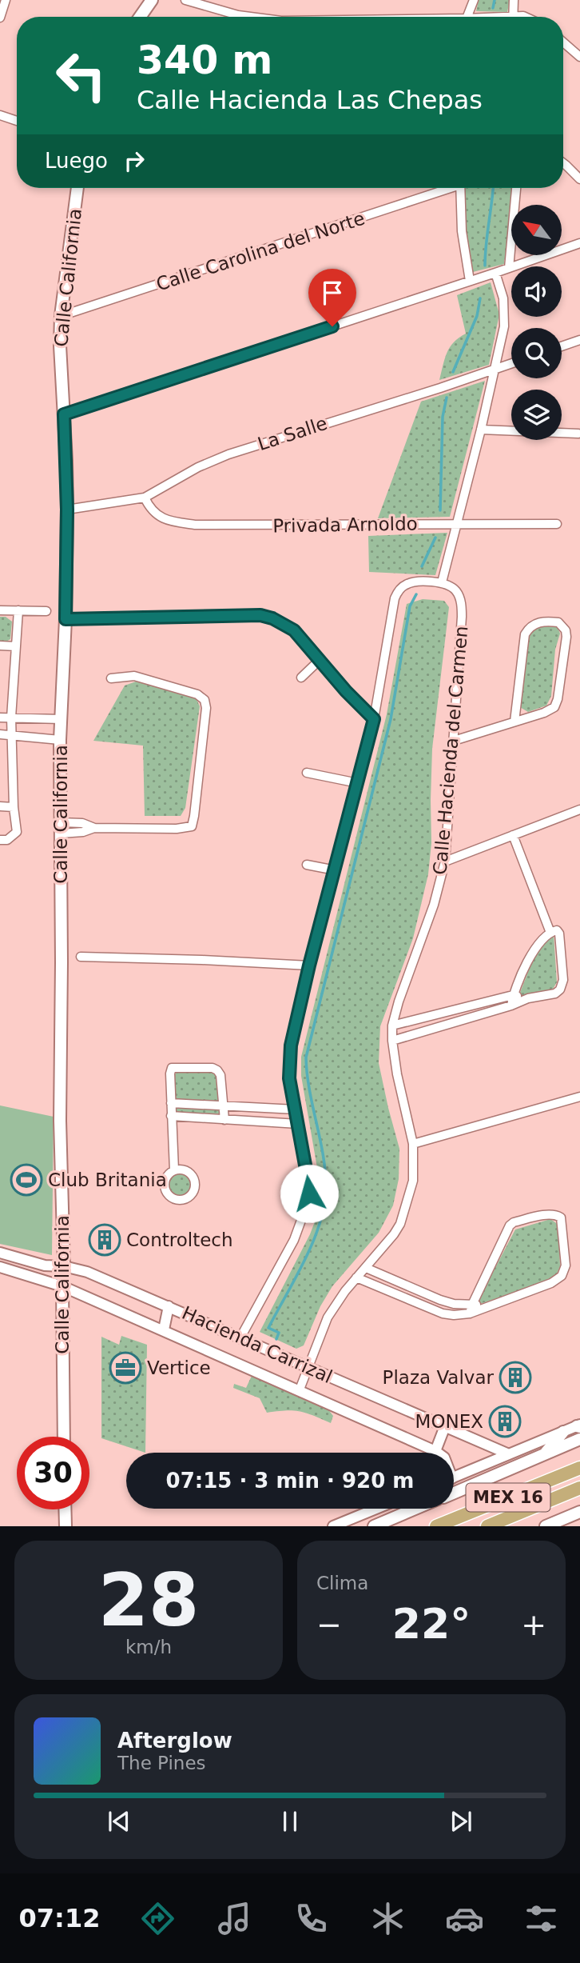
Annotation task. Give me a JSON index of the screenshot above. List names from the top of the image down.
{
  "streets": {
    "highway": ["MEX 16"],
    "main road": ["Calle California"],
    "street": [
      "Calle Carolina del Norte",
      "La Salle",
      "Privada Arnoldo",
      "Calle Hacienda del Carmen",
      "Hacienda Carrizal"
    ]
  },
  "crossings": [
    ["Calle Carolina del Norte", "Calle California"],
    ["Calle California", "La Salle"],
    ["Calle California", "Hacienda Carrizal"],
    ["La Salle", "Privada Arnoldo"],
    ["Calle Hacienda del Carmen", "Hacienda Carrizal"]
  ],
  "places": {
    "sports": ["Club Britania"],
    "building": ["Controltech", "Plaza Valvar", "MONEX"],
    "office": ["Vertice"]
  },
  "north": "top left",
  "page": {
    "turn": ["340 m", "Calle Hacienda Las Chepas"],
    "then": "Luego",
    "limit": "30",
    "trip": "07:15 · 3 min · 920 m",
    "tile": [
      ["28", "km/h"],
      "Clima"
    ],
    "heat": ["−", "22°", "+"],
    "song": ["Afterglow", "The Pines"],
    "tabs": "07:12"
  }
}
